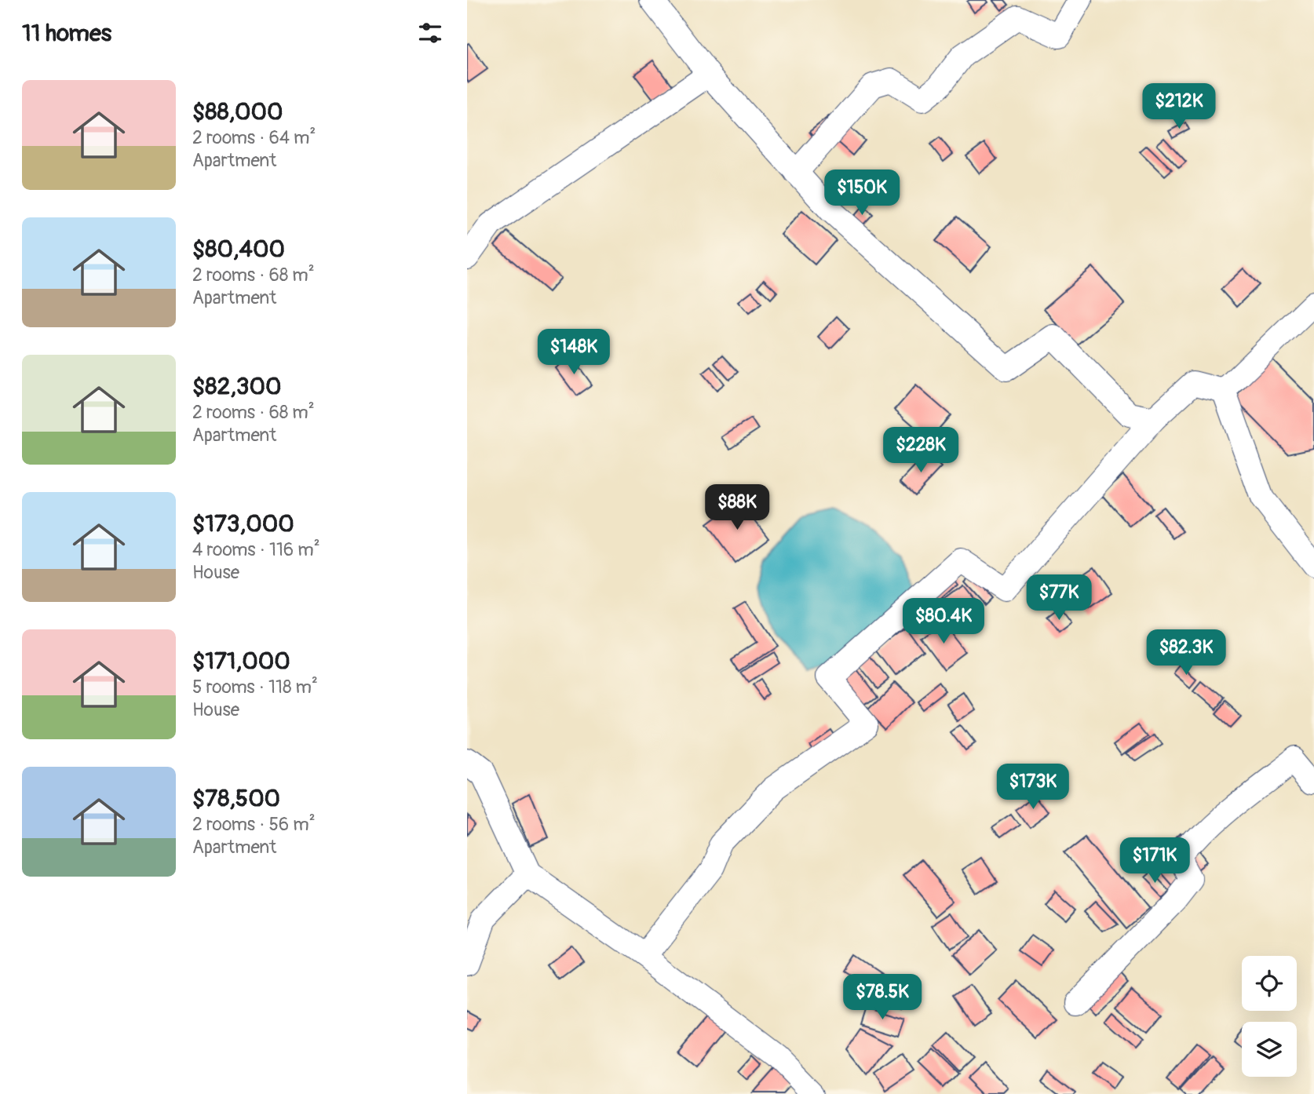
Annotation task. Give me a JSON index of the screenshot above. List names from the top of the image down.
{
  "page": {
    "heading": "11 homes",
    "list": [
      {
        "name": "$88,000",
        "note": "2 rooms · 64 m² · Apartment"
      },
      {
        "name": "$80,400",
        "note": "2 rooms · 68 m² · Apartment"
      },
      {
        "name": "$82,300",
        "note": "2 rooms · 68 m² · Apartment"
      },
      {
        "name": "$173,000",
        "note": "4 rooms · 116 m² · House"
      },
      {
        "name": "$171,000",
        "note": "5 rooms · 118 m² · House"
      },
      {
        "name": "$78,500",
        "note": "2 rooms · 56 m² · Apartment"
      }
    ],
    "price": [
      "$212K",
      "$150K",
      "$148K",
      "$228K",
      "$88K",
      "$77K",
      "$80.4K",
      "$82.3K",
      "$173K",
      "$171K",
      "$78.5K"
    ]
  }
}
